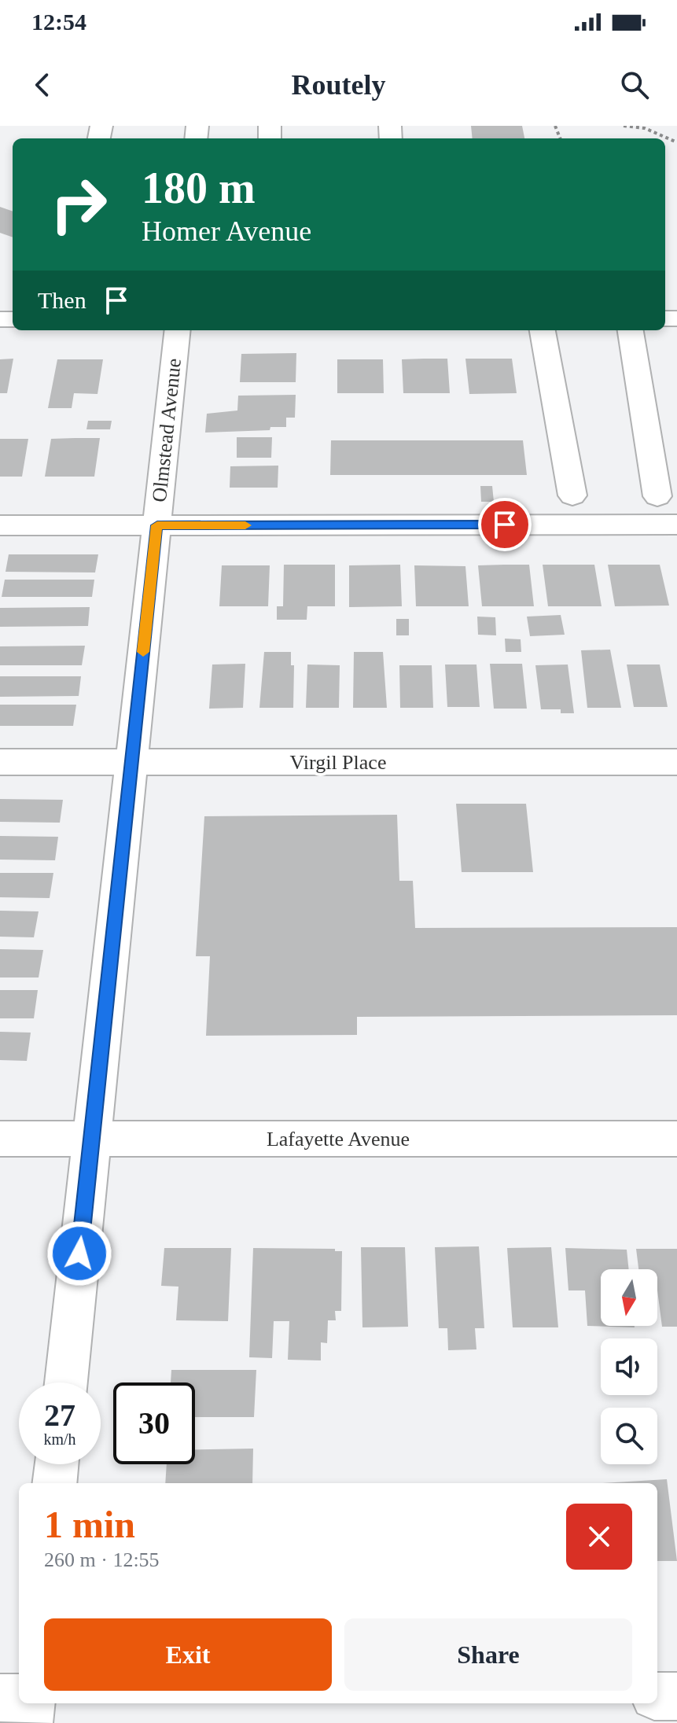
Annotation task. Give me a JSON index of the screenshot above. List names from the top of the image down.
{
  "streets": {
    "street": ["Olmstead Avenue", "Virgil Place", "Lafayette Avenue"]
  },
  "crossings": [
    ["Olmstead Avenue", "Virgil Place"],
    ["Olmstead Avenue", "Lafayette Avenue"]
  ],
  "north": "bottom",
  "page": {
    "status": "12:54",
    "header": "Routely",
    "turn": ["180 m", "Homer Avenue"],
    "then": "Then",
    "speed": "27 km/h",
    "limit": "30",
    "heading": ["1 min", "260 m · 12:55"],
    "buttons": ["Exit", "Share"]
  }
}
